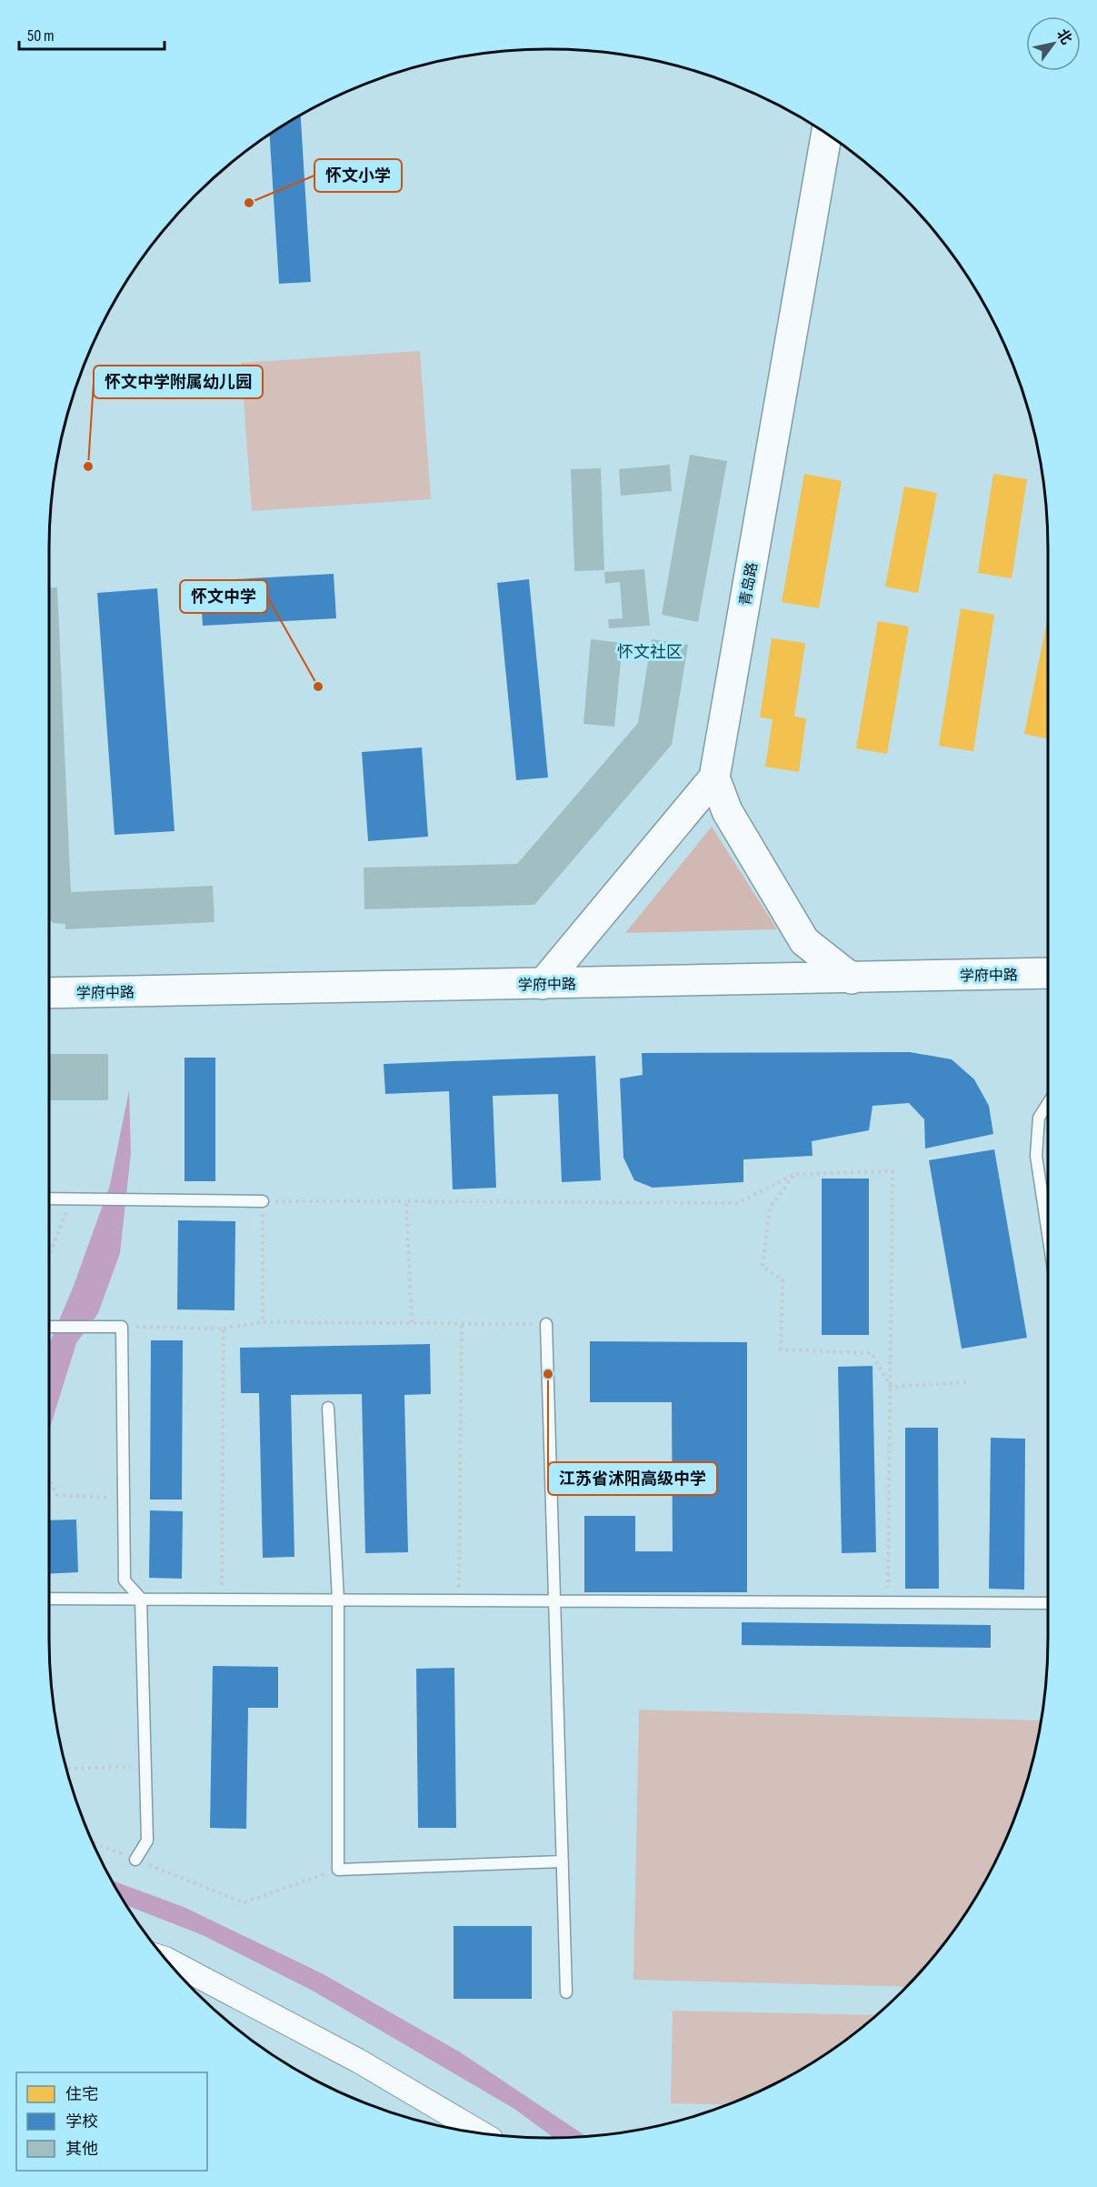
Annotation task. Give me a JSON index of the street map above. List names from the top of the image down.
{
  "streets": {
    "street": ["青岛路", "学府中路"]
  },
  "crossings": [
    ["青岛路", "学府中路"]
  ],
  "districts": ["怀文社区"],
  "places": [
    "怀文小学",
    "怀文中学附属幼儿园",
    "怀文中学",
    "江苏省沭阳高级中学"
  ],
  "legend": ["住宅", "学校", "其他"],
  "scale_bar": "50 m",
  "north": "top right"
}
